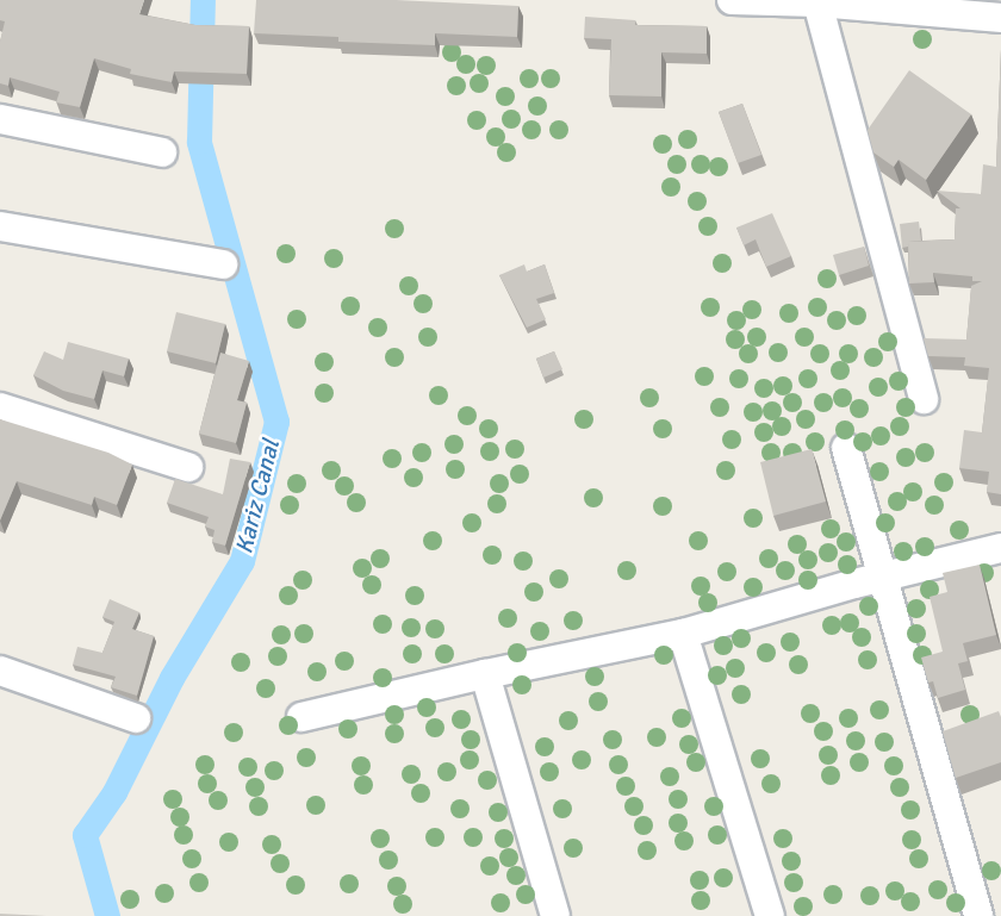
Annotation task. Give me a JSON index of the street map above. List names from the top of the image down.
{
  "water": ["Kariz Canal"]
}
